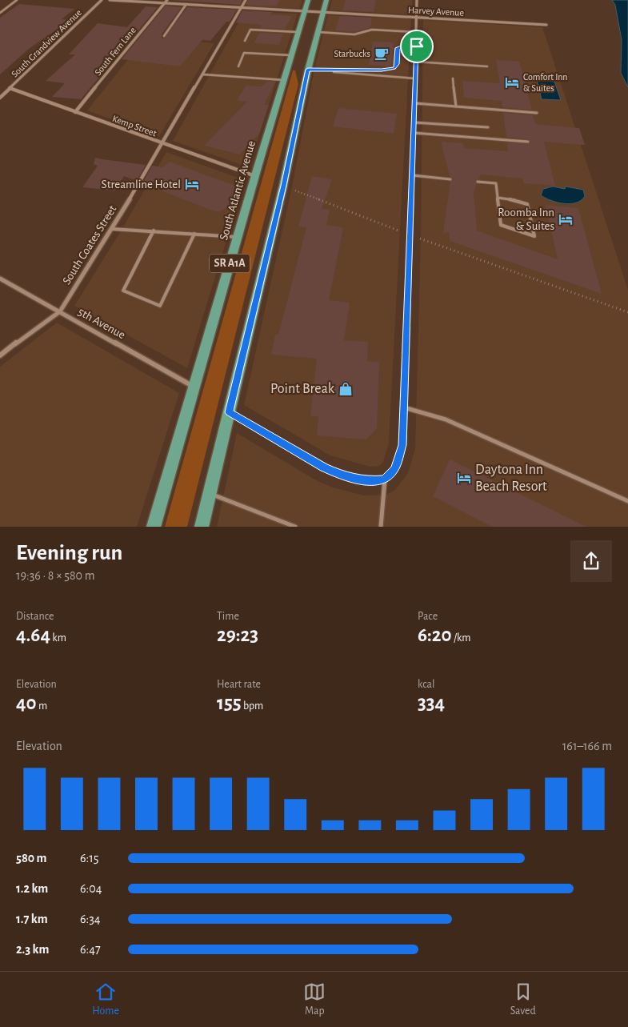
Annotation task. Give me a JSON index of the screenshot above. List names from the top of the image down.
{
  "streets": {
    "main road": ["South Atlantic Avenue", "SR A1A"],
    "street": [
      "Harvey Avenue",
      "South Grandview Avenue",
      "South Fern Lane",
      "Kemp Street",
      "South Coates Street",
      "5th Avenue"
    ]
  },
  "crossings": [
    ["Harvey Avenue", "South Fern Lane"],
    ["Harvey Avenue", "South Atlantic Avenue"],
    ["Harvey Avenue", "South Coates Street"],
    ["Harvey Avenue", "SR A1A"],
    ["South Grandview Avenue", "Kemp Street"],
    ["South Fern Lane", "Kemp Street"],
    ["Kemp Street", "South Atlantic Avenue"],
    ["Kemp Street", "South Coates Street"],
    ["South Atlantic Avenue", "5th Avenue"],
    ["South Coates Street", "5th Avenue"]
  ],
  "places": {
    "cafe": ["Starbucks"],
    "hotel": [
      "Comfort Inn & Suites",
      "Streamline Hotel",
      "Roomba Inn & Suites",
      "Daytona Inn Beach Resort"
    ],
    "shop": ["Point Break"]
  },
  "page": {
    "heading": ["Evening run", "19:36 · 8 × 580 m"],
    "stats": [
      ["Distance", "4.64 km"],
      ["Time", "29:23"],
      ["Pace", "6:20 /km"],
      ["Elevation", "40 m"],
      ["Heart rate", "155 bpm"],
      ["kcal", "334"]
    ],
    "chart": ["Elevation", "161–166 m"],
    "list": [
      {
        "name": "580 m",
        "note": "6:15"
      },
      {
        "name": "1.2 km",
        "note": "6:04"
      },
      {
        "name": "1.7 km",
        "note": "6:34"
      },
      {
        "name": "2.3 km",
        "note": "6:47"
      }
    ],
    "tabs": ["Home", "Map", "Saved"]
  }
}
